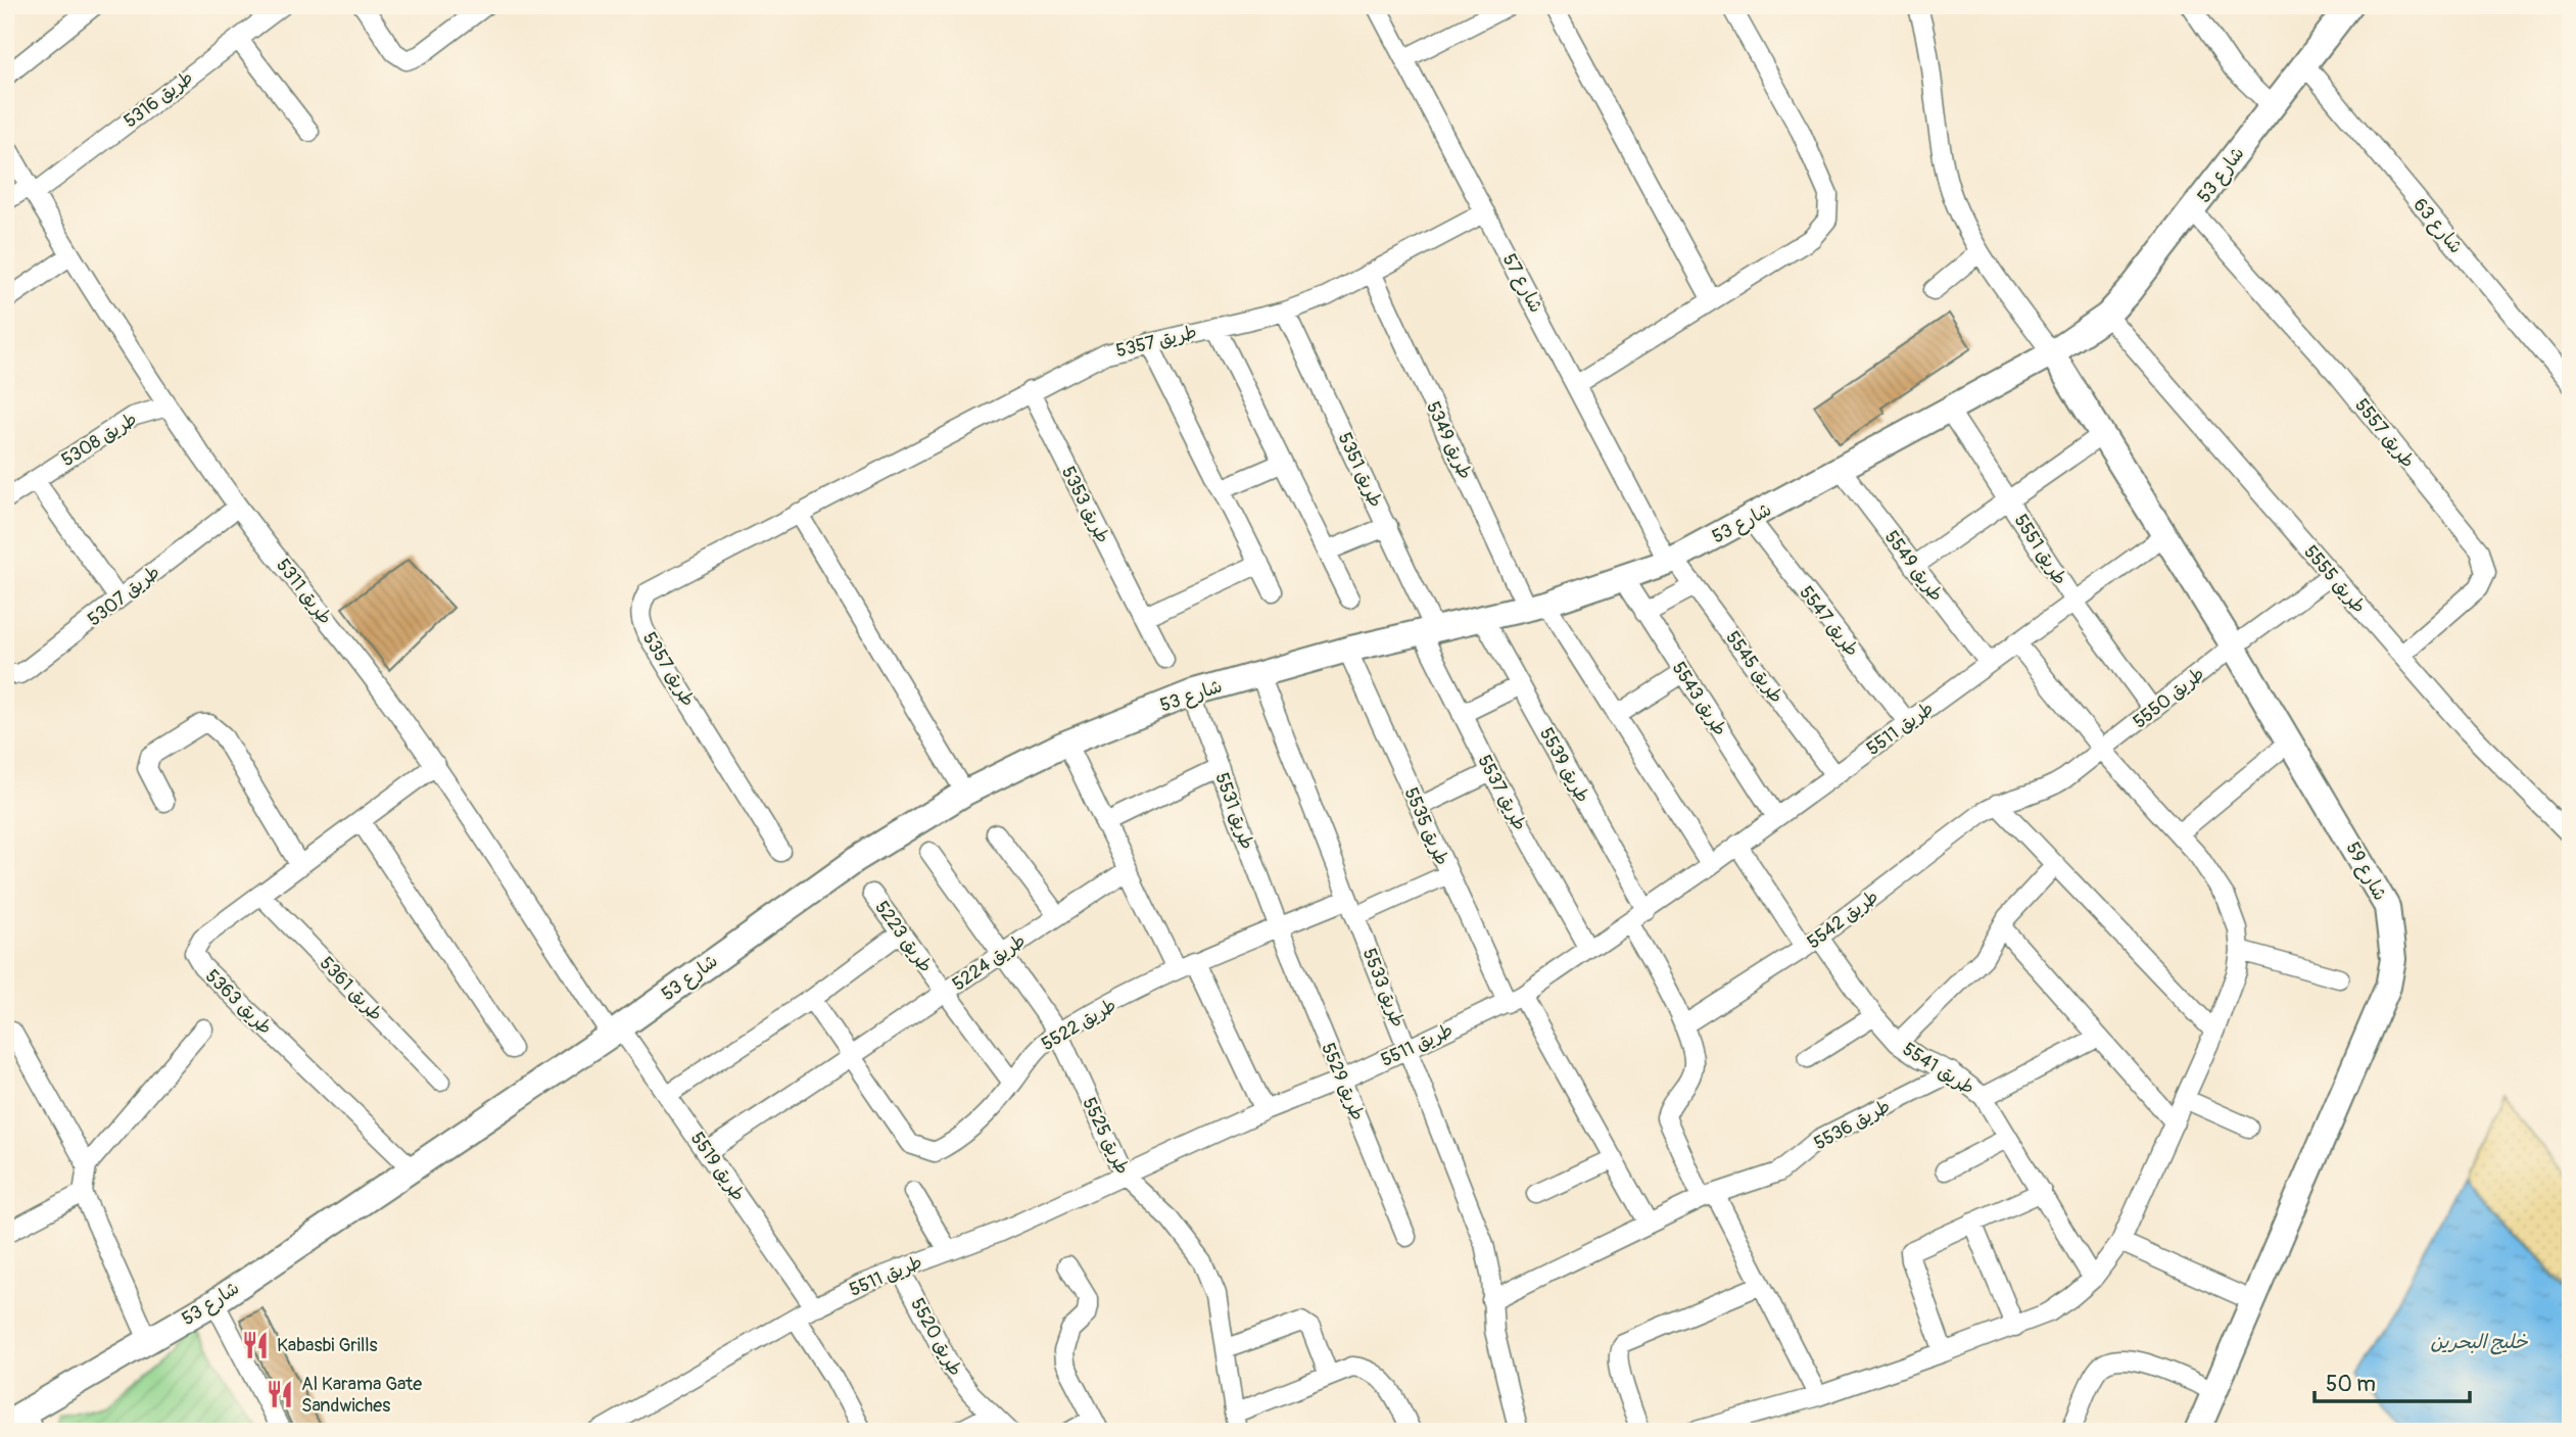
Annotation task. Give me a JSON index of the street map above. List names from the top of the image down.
{
  "streets": {
    "street": [
      "طريق 5316",
      "شارع 53",
      "شارع 63",
      "شارع 57",
      "طريق 5357",
      "طريق 5557",
      "طريق 5308",
      "طريق 5349",
      "طريق 5351",
      "طريق 5353",
      "طريق 5551",
      "طريق 5549",
      "طريق 5555",
      "طريق 5311",
      "طريق 5307",
      "طريق 5547",
      "طريق 5545",
      "طريق 5550",
      "طريق 5543",
      "طريق 5511",
      "طريق 5539",
      "طريق 5537",
      "طريق 5531",
      "طريق 5535",
      "شارع 59",
      "طريق 5542",
      "طريق 5223",
      "طريق 5224",
      "طريق 5533",
      "طريق 5361",
      "طريق 5363",
      "طريق 5522",
      "طريق 5541",
      "طريق 5529",
      "طريق 5536",
      "طريق 5525",
      "طريق 5519",
      "طريق 5520"
    ]
  },
  "crossings": [
    ["طريق 5316", "طريق 5311"],
    ["شارع 53", "شارع 63"],
    ["شارع 53", "شارع 57"],
    ["شارع 53", "طريق 5557"],
    ["شارع 53", "طريق 5349"],
    ["شارع 53", "طريق 5351"],
    ["شارع 53", "طريق 5551"],
    ["شارع 53", "طريق 5549"],
    ["شارع 53", "طريق 5555"],
    ["شارع 53", "طريق 5311"],
    ["شارع 53", "طريق 5547"],
    ["شارع 53", "طريق 5545"],
    ["شارع 53", "طريق 5543"],
    ["شارع 53", "طريق 5539"],
    ["شارع 53", "طريق 5537"],
    ["شارع 53", "طريق 5531"],
    ["شارع 53", "طريق 5535"],
    ["شارع 53", "شارع 59"],
    ["شارع 53", "طريق 5533"],
    ["شارع 53", "طريق 5363"],
    ["شارع 53", "طريق 5519"],
    ["شارع 57", "طريق 5357"],
    ["شارع 57", "طريق 5545"],
    ["طريق 5357", "طريق 5349"],
    ["طريق 5357", "طريق 5351"],
    ["طريق 5357", "طريق 5353"],
    ["طريق 5557", "طريق 5555"],
    ["طريق 5308", "طريق 5311"],
    ["طريق 5351", "طريق 5537"],
    ["طريق 5551", "طريق 5549"],
    ["طريق 5551", "طريق 5550"],
    ["طريق 5551", "طريق 5511"],
    ["طريق 5551", "شارع 59"],
    ["طريق 5549", "طريق 5511"],
    ["طريق 5555", "طريق 5550"],
    ["طريق 5311", "طريق 5307"],
    ["طريق 5311", "طريق 5363"],
    ["طريق 5311", "طريق 5519"],
    ["طريق 5547", "طريق 5511"],
    ["طريق 5545", "طريق 5511"],
    ["طريق 5550", "شارع 59"],
    ["طريق 5550", "طريق 5542"],
    ["طريق 5543", "طريق 5511"],
    ["طريق 5511", "طريق 5539"],
    ["طريق 5511", "طريق 5537"],
    ["طريق 5511", "طريق 5535"],
    ["طريق 5511", "شارع 59"],
    ["طريق 5511", "طريق 5533"],
    ["طريق 5511", "طريق 5541"],
    ["طريق 5511", "طريق 5529"],
    ["طريق 5511", "طريق 5525"],
    ["طريق 5511", "طريق 5519"],
    ["طريق 5511", "طريق 5520"],
    ["طريق 5531", "طريق 5522"],
    ["طريق 5531", "طريق 5529"],
    ["طريق 5535", "طريق 5536"],
    ["طريق 5542", "طريق 5541"],
    ["طريق 5223", "طريق 5224"],
    ["طريق 5223", "طريق 5522"],
    ["طريق 5224", "طريق 5522"],
    ["طريق 5224", "طريق 5525"],
    ["طريق 5224", "طريق 5519"],
    ["طريق 5533", "طريق 5522"],
    ["طريق 5533", "طريق 5536"],
    ["طريق 5361", "طريق 5363"],
    ["طريق 5522", "طريق 5529"],
    ["طريق 5522", "طريق 5525"],
    ["طريق 5541", "طريق 5536"]
  ],
  "water": ["خليج البحرين"],
  "places": {
    "restaurant": ["Kabasbi Grills", "Al Karama Gate Sandwiches"]
  },
  "scale_bar": "50 m"
}
